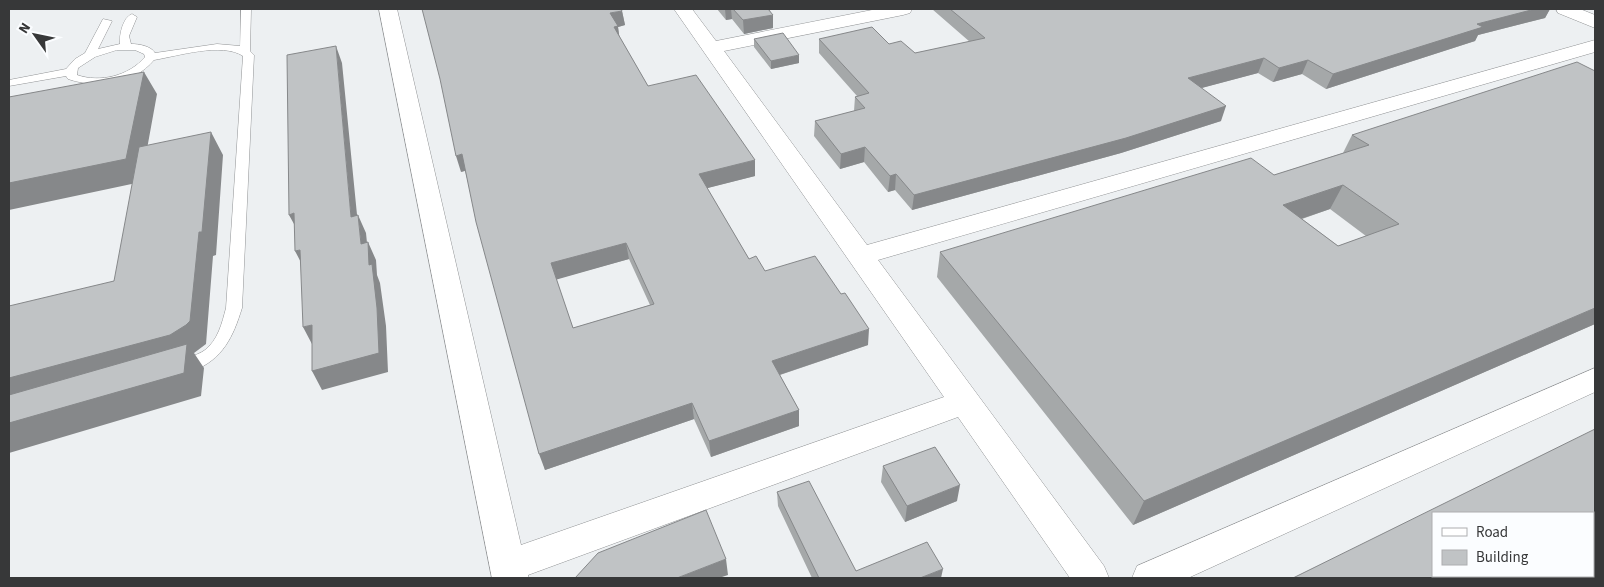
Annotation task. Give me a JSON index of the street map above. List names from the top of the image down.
{
  "legend": ["Road", "Building"],
  "north": "top left"
}
